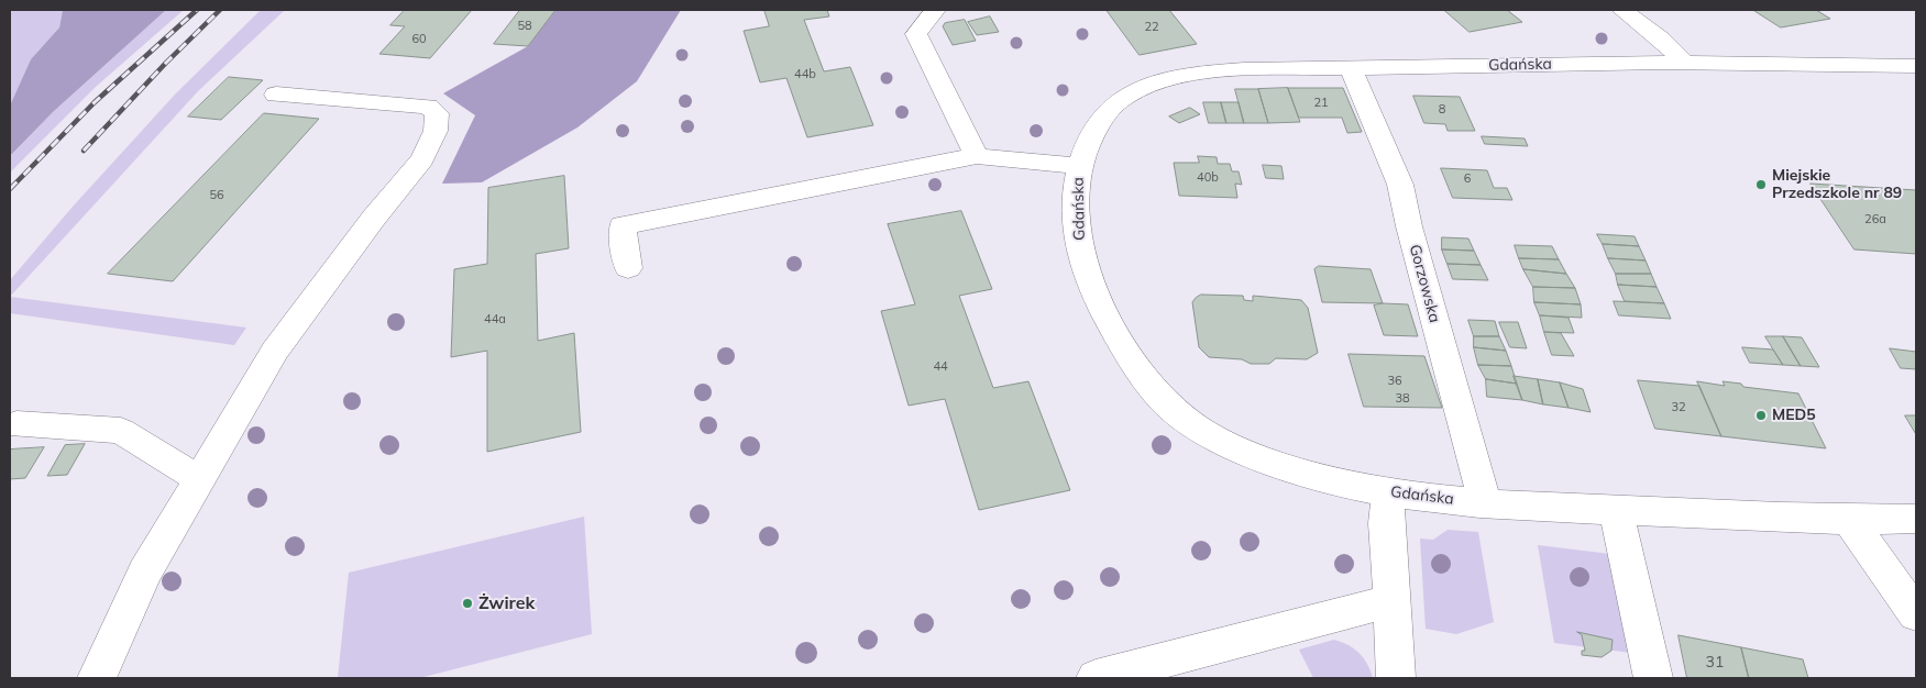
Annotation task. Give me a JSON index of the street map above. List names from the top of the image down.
{
  "streets": {
    "street": ["Gdańska", "Gorzowska"]
  },
  "crossings": [
    ["Gdańska", "Gorzowska"]
  ],
  "places": ["Miejskie Przedszkole nr 89", "MED5", "Żwirek"],
  "house_numbers": [
    "58",
    "22",
    "60",
    "44b",
    "21",
    "8",
    "40b",
    "6",
    "56",
    "26a",
    "44a",
    "44",
    "36",
    "38",
    "32",
    "31"
  ]
}
